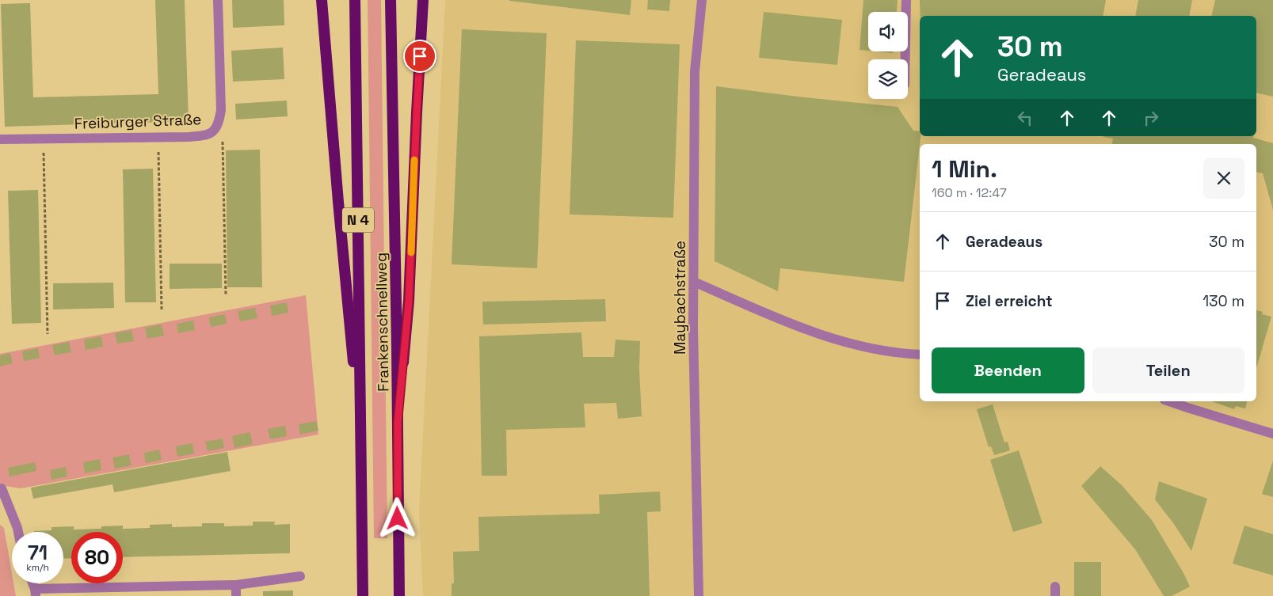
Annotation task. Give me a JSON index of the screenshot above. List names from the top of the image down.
{
  "streets": {
    "highway": ["N 4", "Frankenschnellweg"],
    "street": ["Freiburger Straße", "Maybachstraße"]
  },
  "page": {
    "turn": ["30 m", "Geradeaus"],
    "heading": ["1 Min.", "160 m · 12:47"],
    "list": [
      {
        "name": "Geradeaus",
        "value": "30 m"
      },
      {
        "name": "Ziel erreicht",
        "value": "130 m"
      }
    ],
    "buttons": ["Beenden", "Teilen"],
    "speed": "71 km/h",
    "limit": "80"
  }
}
